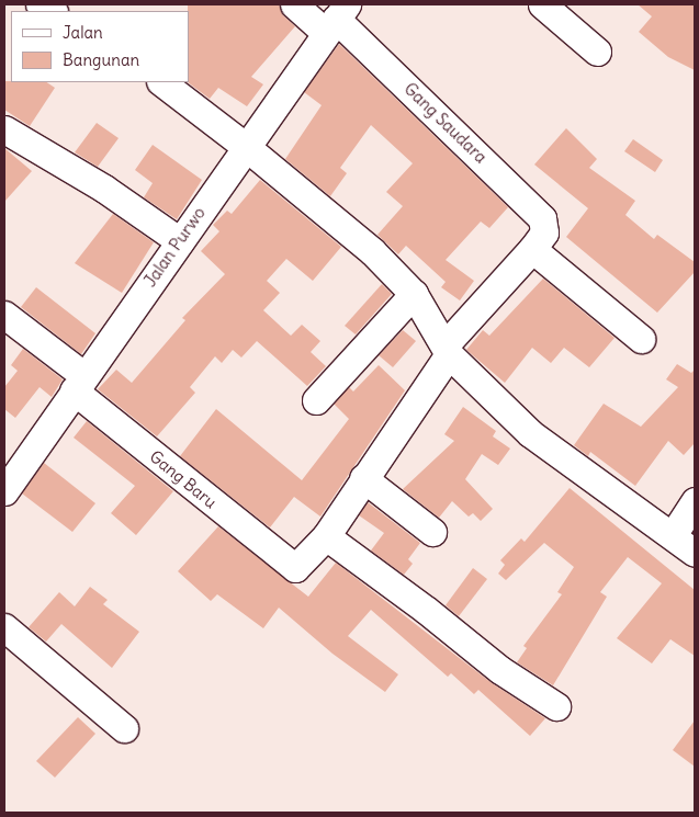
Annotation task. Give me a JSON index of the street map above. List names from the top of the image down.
{
  "streets": {
    "street": ["Gang Saudara", "Jalan Purwo", "Gang Baru"]
  },
  "crossings": [
    ["Gang Saudara", "Jalan Purwo"],
    ["Jalan Purwo", "Gang Baru"]
  ],
  "legend": ["Jalan", "Bangunan"]
}
